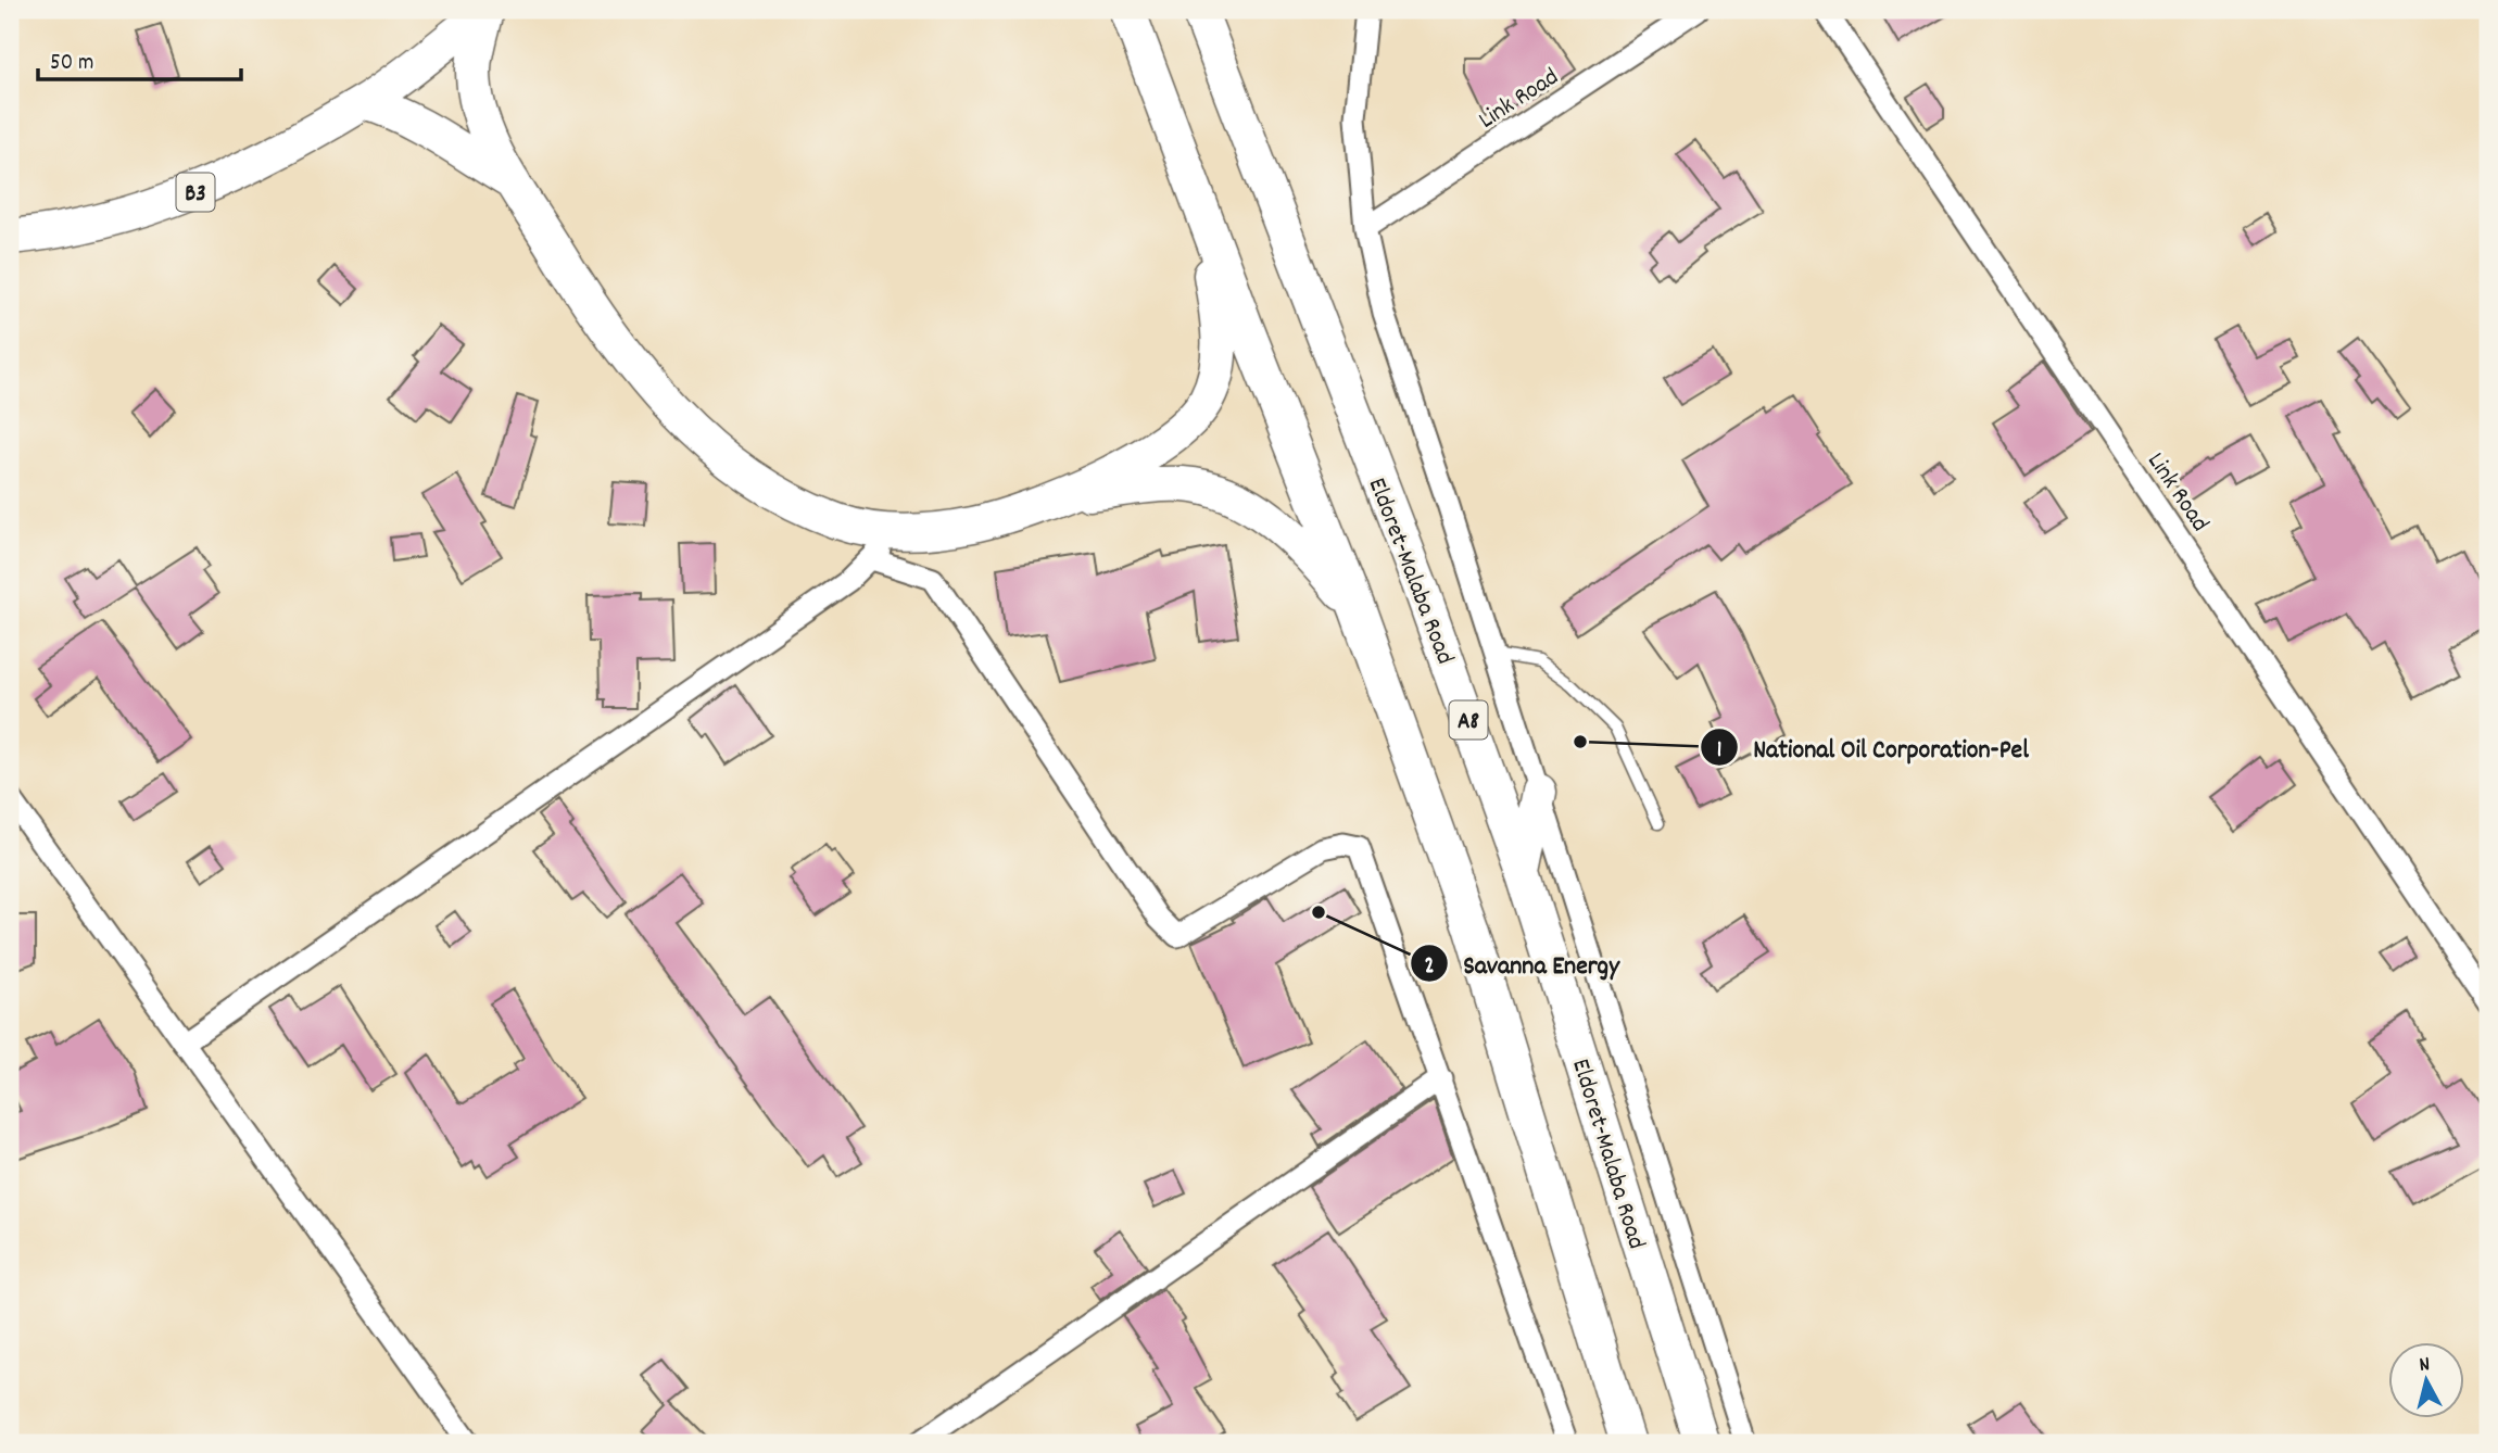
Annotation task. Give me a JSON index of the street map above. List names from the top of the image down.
{
  "streets": {
    "highway": ["B3", "Eldoret-Malaba Road", "A8"],
    "street": ["Link Road"]
  },
  "crossings": [
    ["Link Road", "Eldoret-Malaba Road"]
  ],
  "places": ["National Oil Corporation-Pel", "Savanna Energy"],
  "scale_bar": "50 m",
  "north": "top"
}
